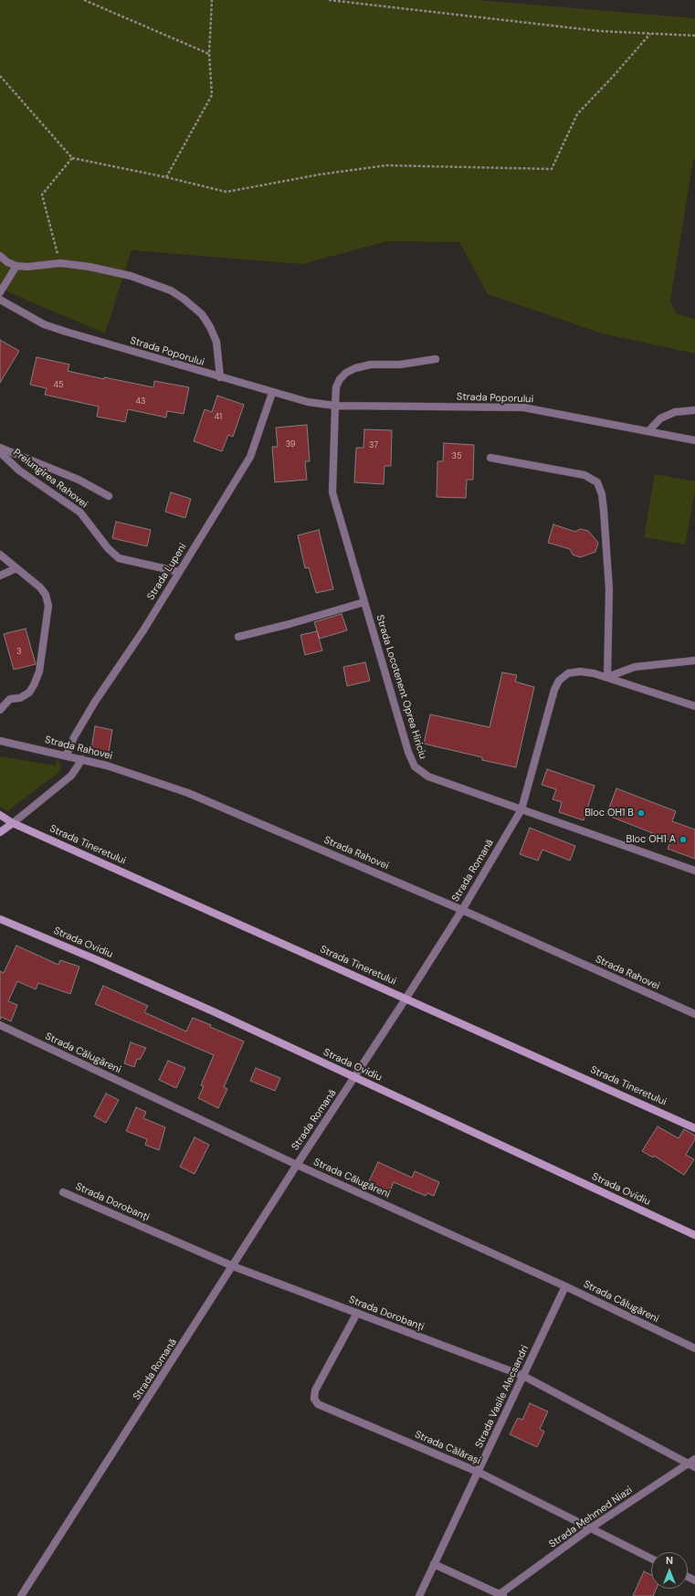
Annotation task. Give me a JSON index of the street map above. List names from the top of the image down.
{
  "streets": {
    "main road": ["Strada Tineretului", "Strada Ovidiu"],
    "street": [
      "Strada Poporului",
      "Prelungirea Rahovei",
      "Strada Lupeni",
      "Strada Locotenent Oprea Hiriciu",
      "Strada Rahovei",
      "Strada Romană",
      "Strada Călugăreni",
      "Strada Dorobanți",
      "Strada Vasile Alecsandri",
      "Strada Călărași",
      "Strada Mehmed Niazi"
    ]
  },
  "crossings": [
    ["Strada Poporului", "Strada Lupeni"],
    ["Strada Poporului", "Strada Locotenent Oprea Hiriciu"],
    ["Prelungirea Rahovei", "Strada Lupeni"],
    ["Strada Lupeni", "Strada Rahovei"],
    ["Strada Locotenent Oprea Hiriciu", "Strada Romană"],
    ["Strada Rahovei", "Strada Romană"],
    ["Strada Tineretului", "Strada Romană"],
    ["Strada Romană", "Strada Ovidiu"],
    ["Strada Romană", "Strada Călugăreni"],
    ["Strada Romană", "Strada Dorobanți"],
    ["Strada Călugăreni", "Strada Vasile Alecsandri"],
    ["Strada Dorobanți", "Strada Vasile Alecsandri"],
    ["Strada Dorobanți", "Strada Călărași"],
    ["Strada Dorobanți", "Strada Mehmed Niazi"],
    ["Strada Vasile Alecsandri", "Strada Călărași"],
    ["Strada Călărași", "Strada Mehmed Niazi"]
  ],
  "places": ["Bloc OH1 B", "Bloc OH1 A"],
  "house_numbers": [
    "45",
    "43",
    "41",
    "39",
    "37",
    "35",
    "3"
  ],
  "north": "top"
}
